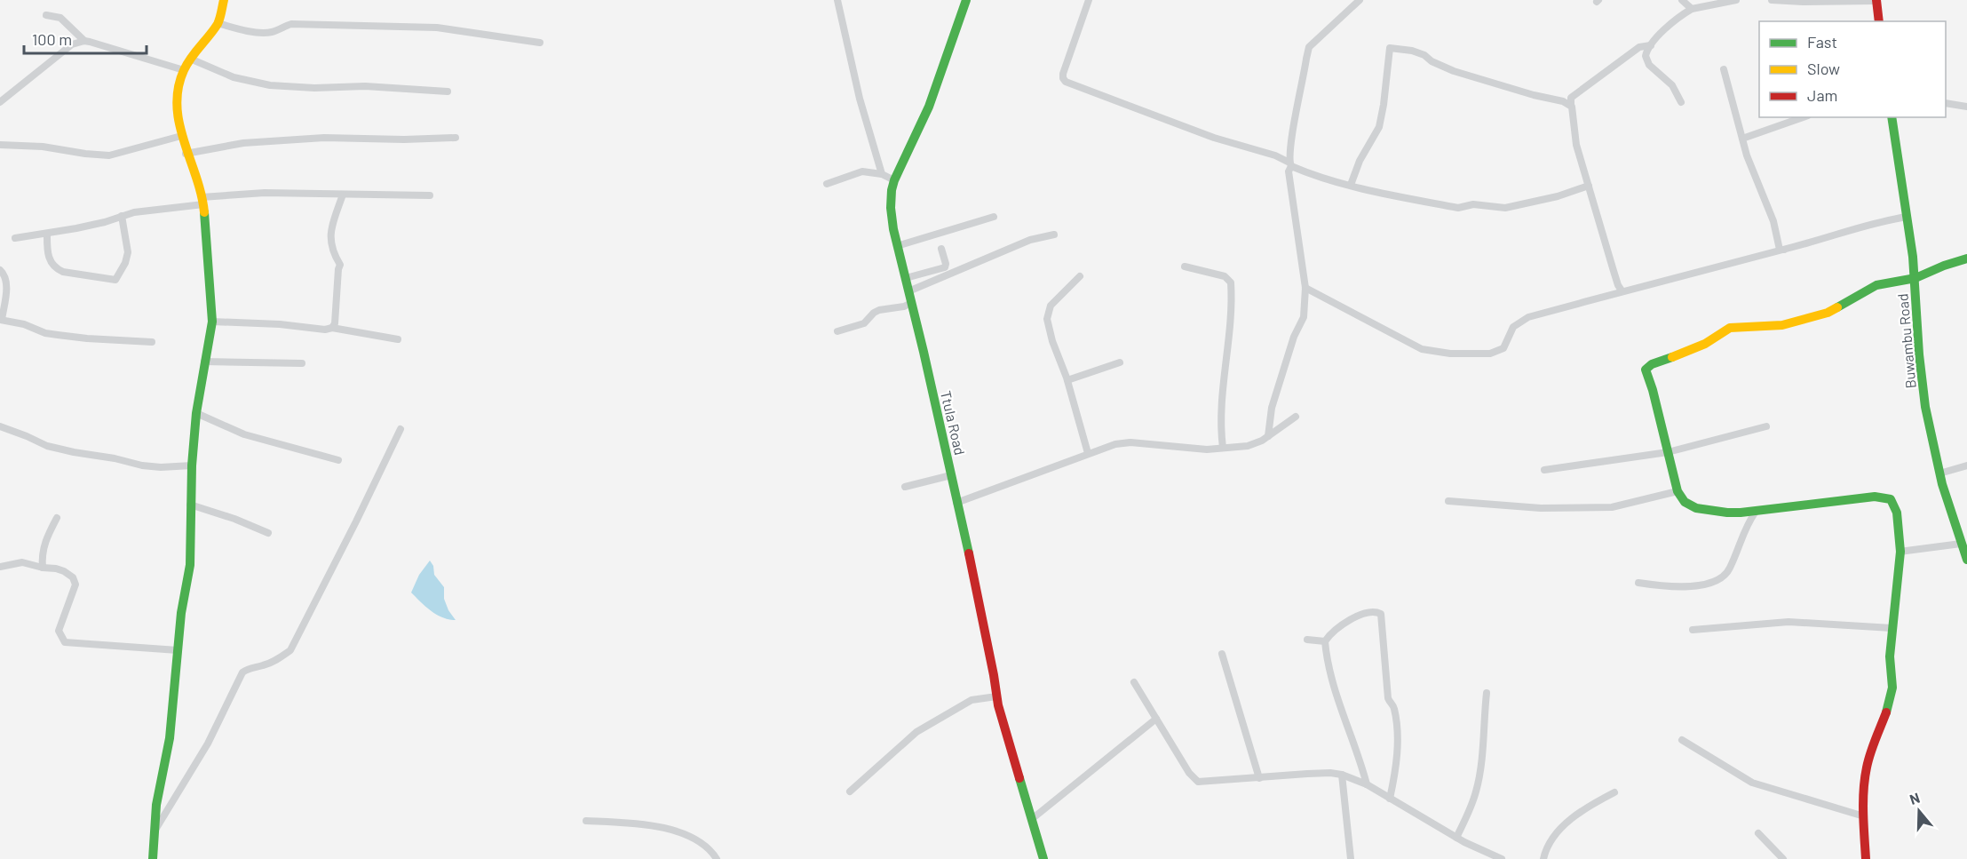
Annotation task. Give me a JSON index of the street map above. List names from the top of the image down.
{
  "streets": {
    "street": ["Buwambu Road", "Ttula Road"]
  },
  "legend": ["Fast", "Slow", "Jam"],
  "scale_bar": "100 m",
  "north": "top"
}
